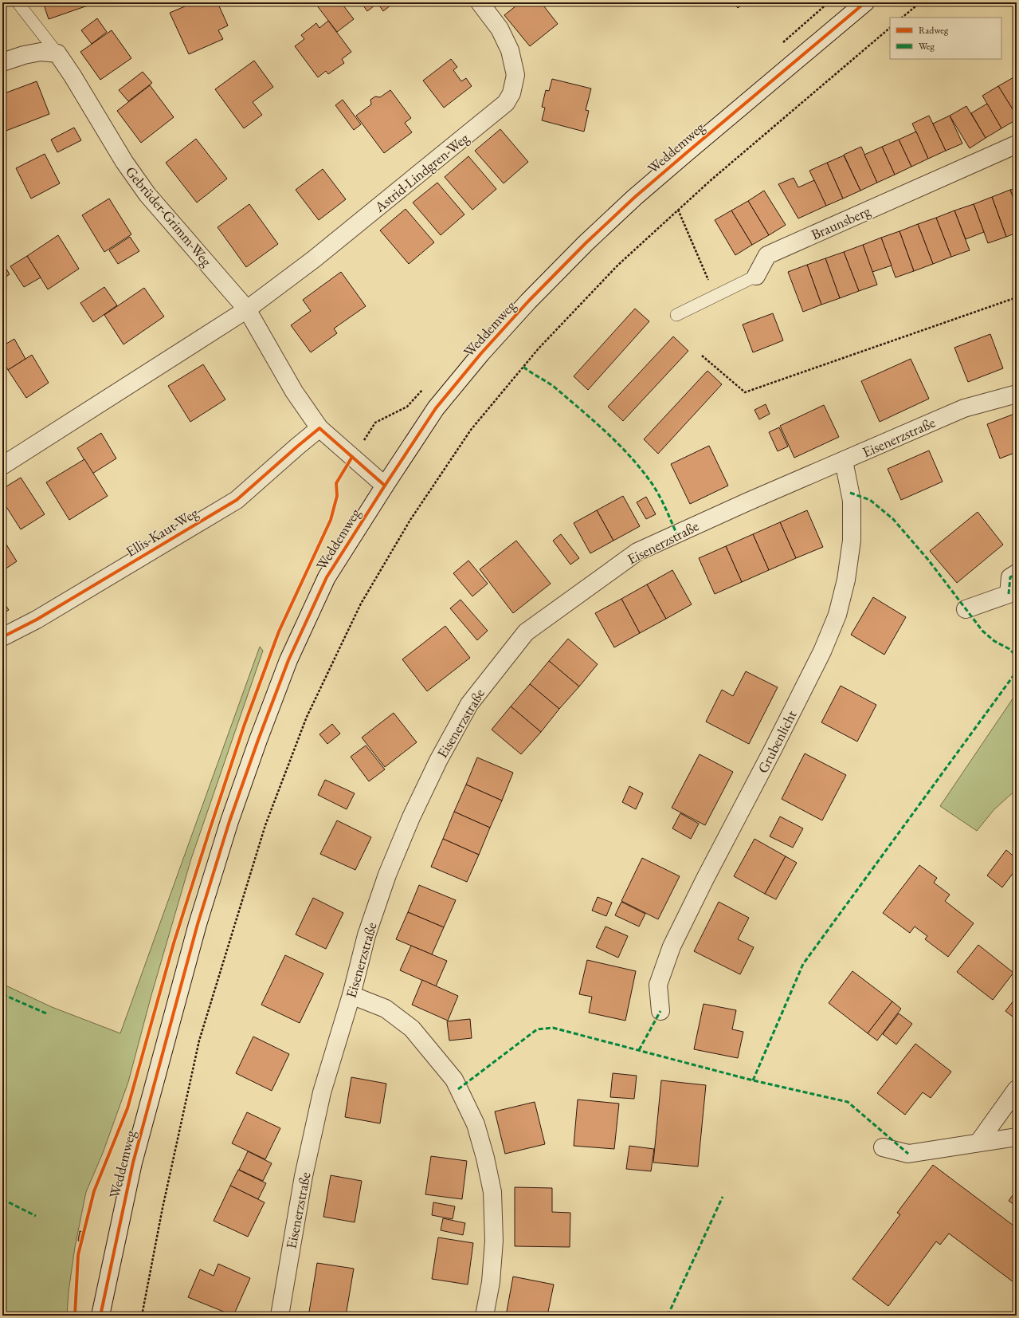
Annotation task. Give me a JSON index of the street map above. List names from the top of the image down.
{
  "streets": {
    "street": [
      "Weddemweg",
      "Astrid-Lindgren-Weg",
      "Gebrüder-Grimm-Weg",
      "Braunsberg",
      "Eisenerzstraße",
      "Ellis-Kaut-Weg",
      "Grubenlicht"
    ]
  },
  "crossings": [
    ["Weddemweg", "Gebrüder-Grimm-Weg"],
    ["Astrid-Lindgren-Weg", "Gebrüder-Grimm-Weg"],
    ["Gebrüder-Grimm-Weg", "Ellis-Kaut-Weg"],
    ["Eisenerzstraße", "Grubenlicht"]
  ],
  "legend": ["Radweg", "Weg"]
}
